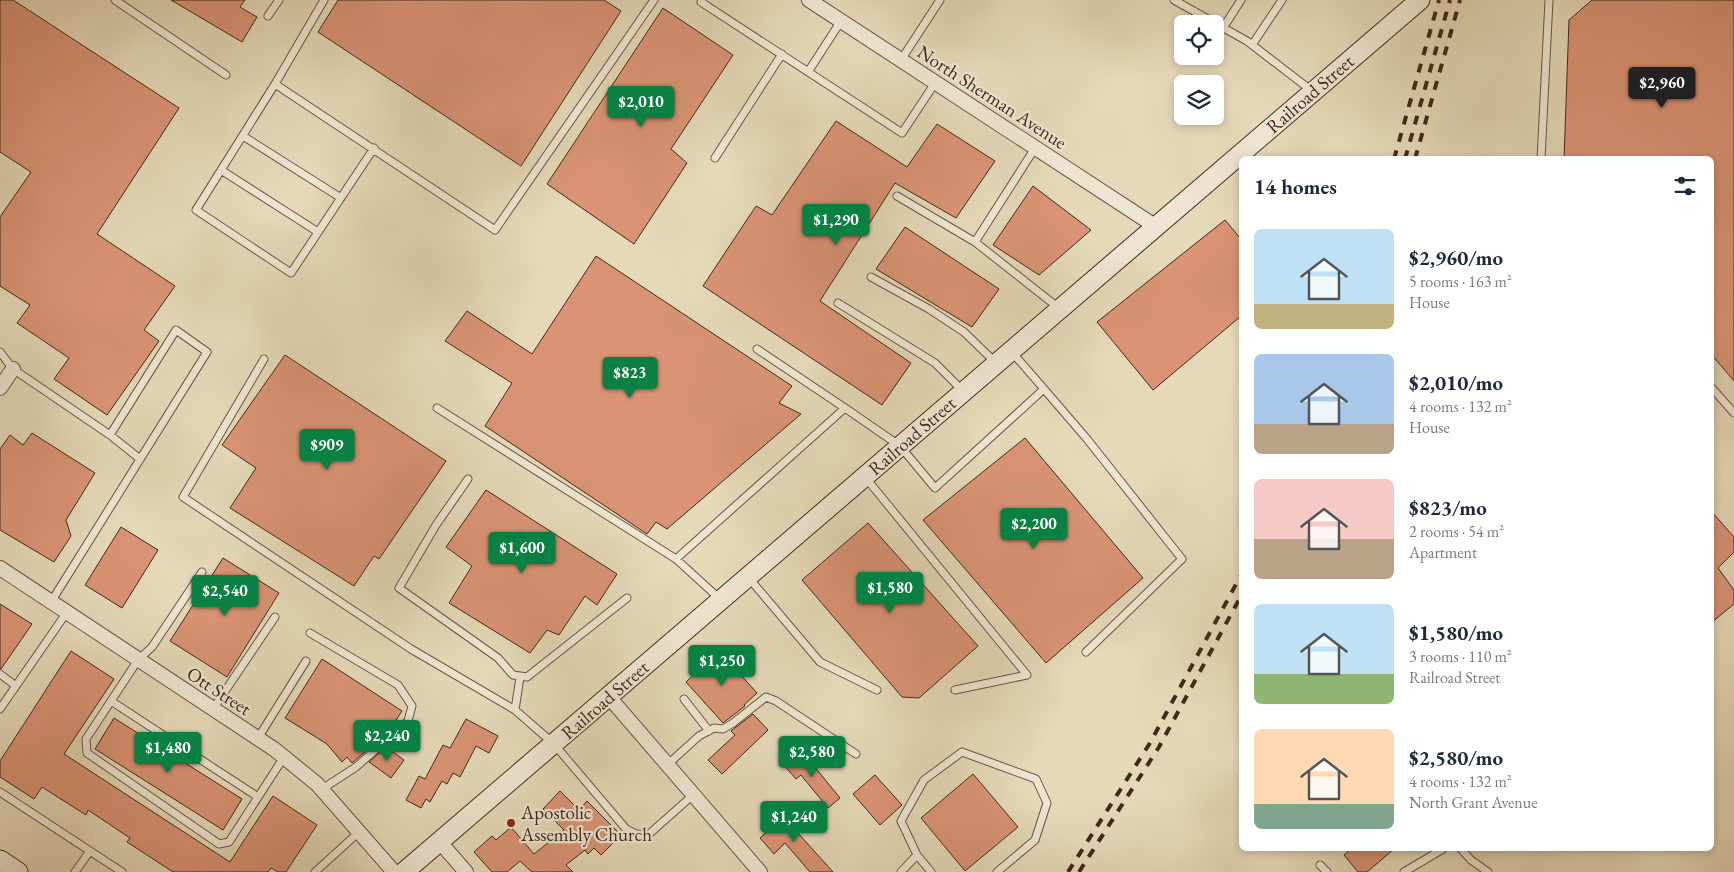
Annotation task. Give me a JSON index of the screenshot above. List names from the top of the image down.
{
  "streets": {
    "main road": ["Railroad Street"],
    "street": ["North Sherman Avenue", "Ott Street"]
  },
  "crossings": [
    ["Railroad Street", "North Sherman Avenue"]
  ],
  "places": ["Apostolic Assembly Church"],
  "page": {
    "price": [
      "$2,960",
      "$2,010",
      "$1,290",
      "$823",
      "$909",
      "$2,200",
      "$1,600",
      "$1,580",
      "$2,540",
      "$1,250",
      "$2,240",
      "$1,480",
      "$2,580",
      "$1,240"
    ],
    "heading": "14 homes",
    "list": [
      {
        "name": "$2,960/mo",
        "note": "5 rooms · 163 m² · House"
      },
      {
        "name": "$2,010/mo",
        "note": "4 rooms · 132 m² · House"
      },
      {
        "name": "$823/mo",
        "note": "2 rooms · 54 m² · Apartment"
      },
      {
        "name": "$1,580/mo",
        "note": "3 rooms · 110 m² · Railroad Street"
      },
      {
        "name": "$2,580/mo",
        "note": "4 rooms · 132 m² · North Grant Avenue"
      }
    ]
  }
}
